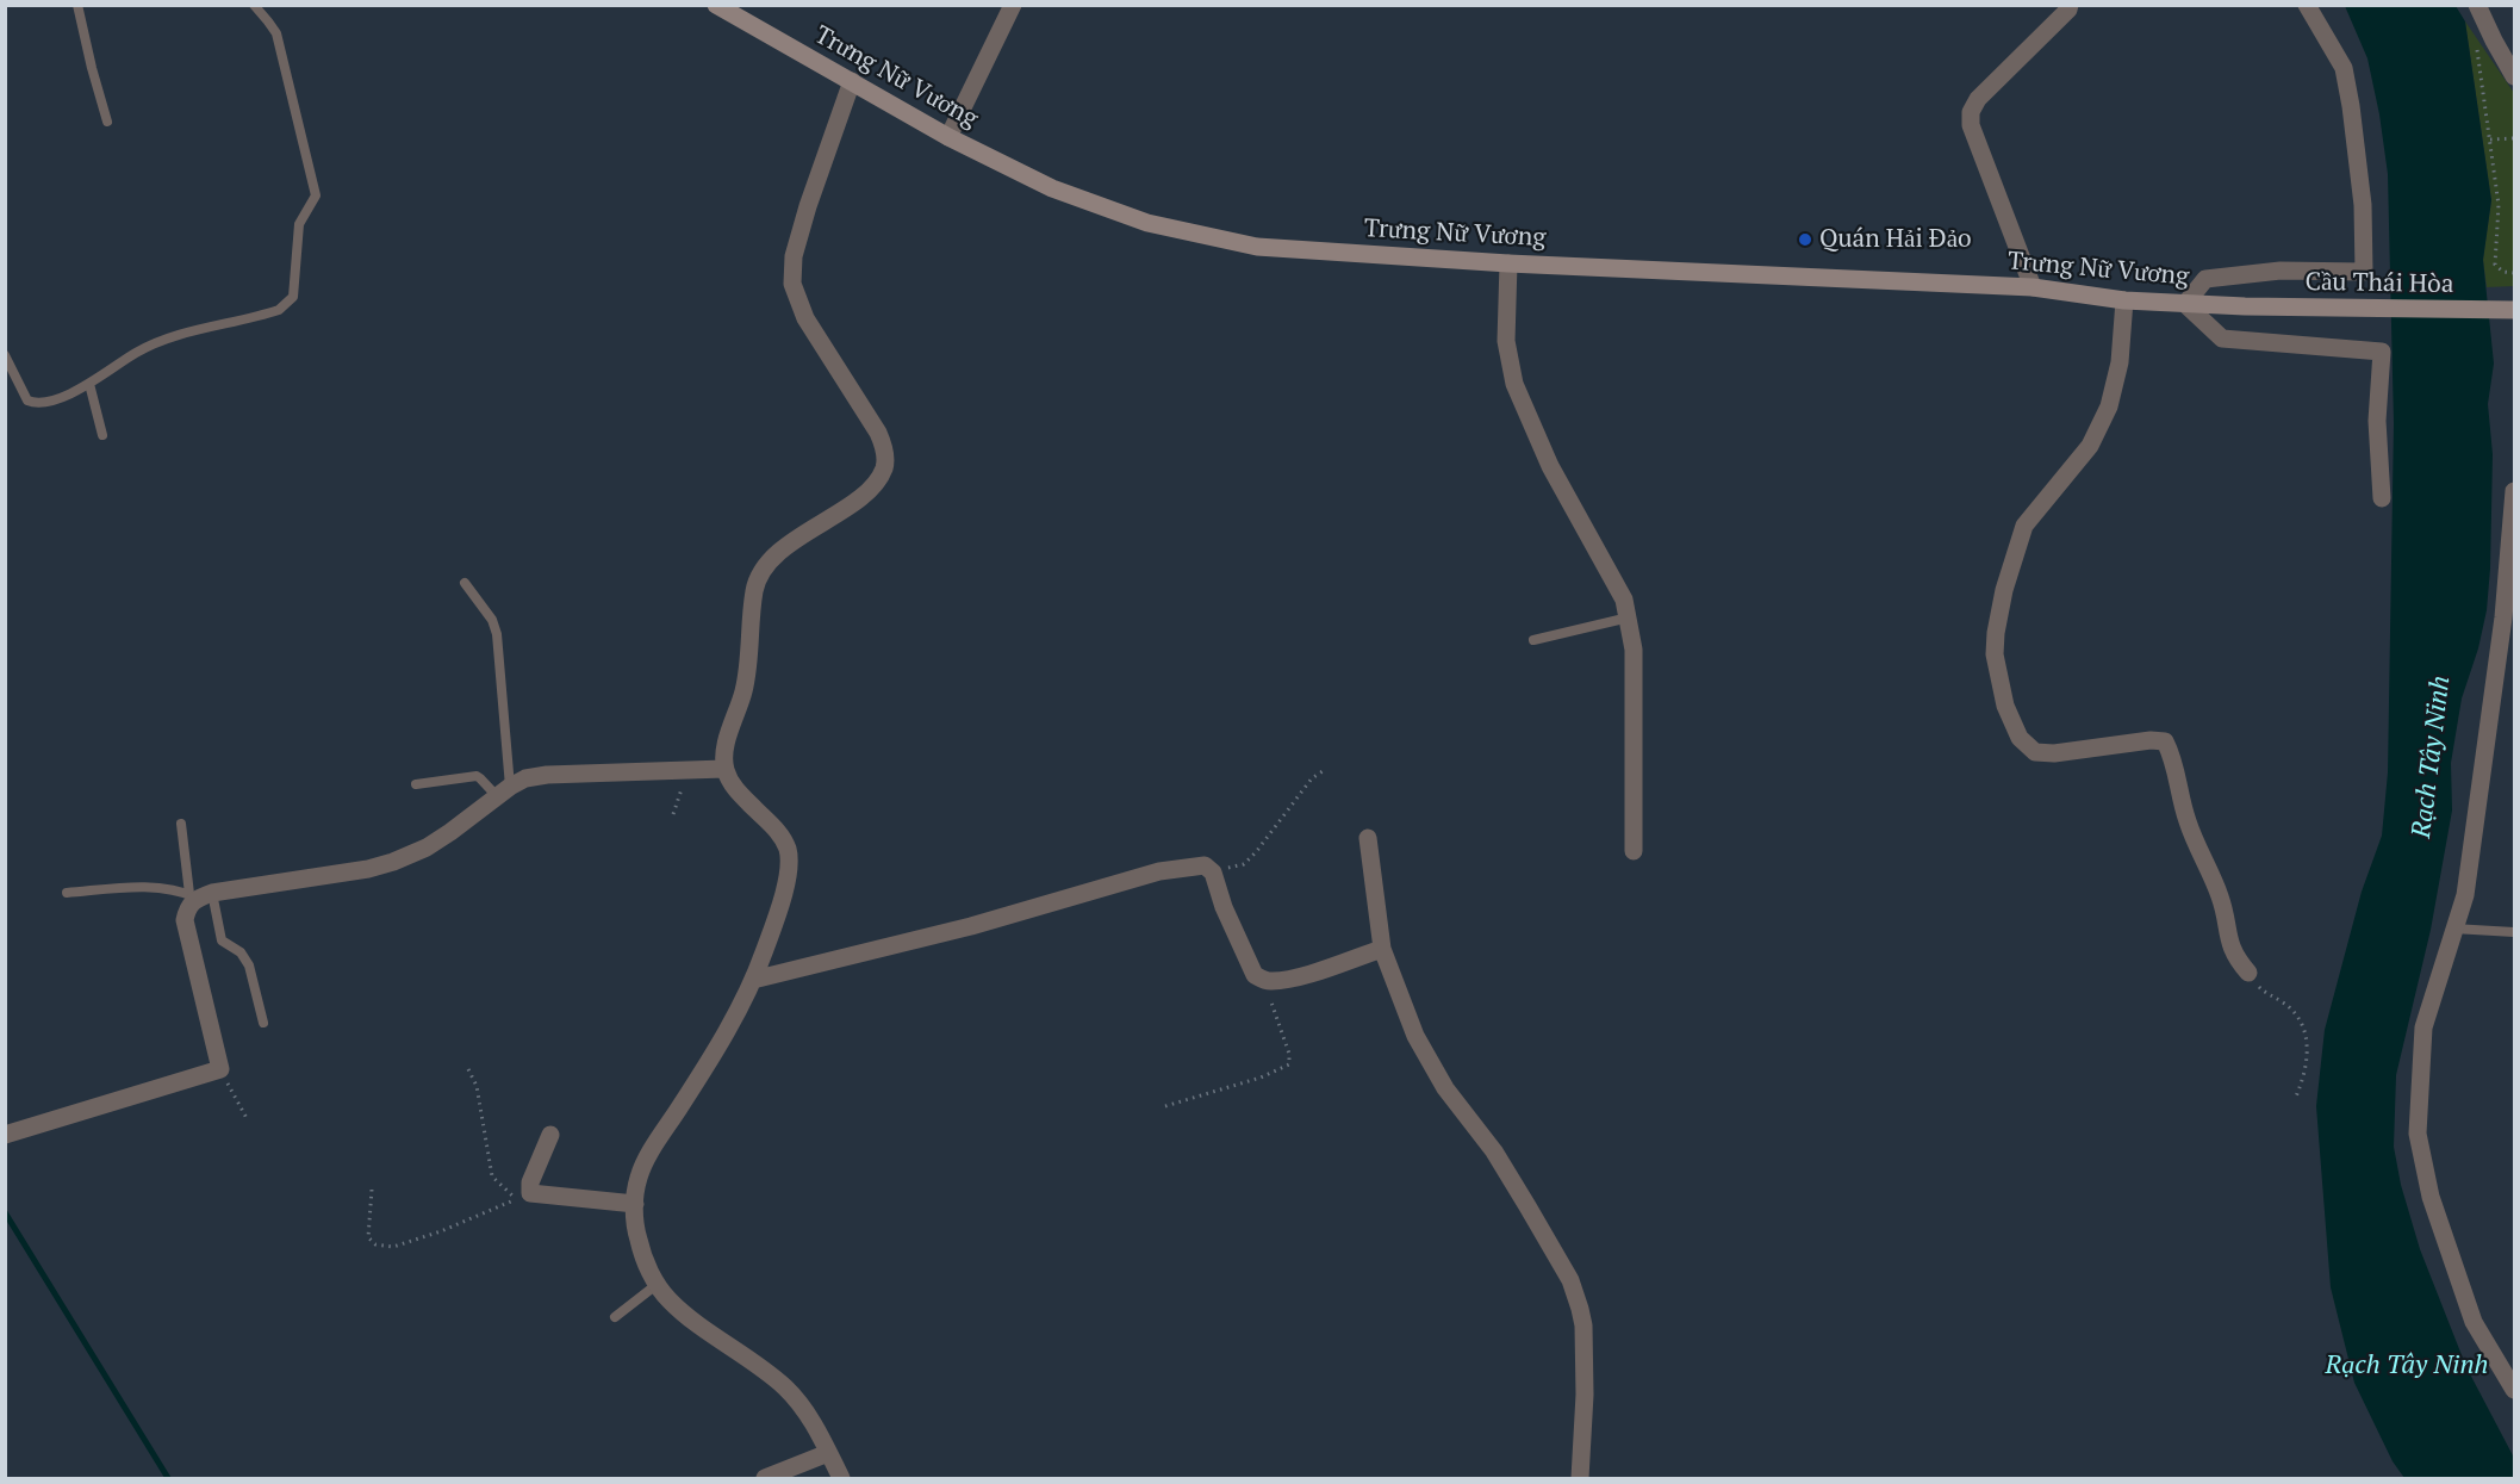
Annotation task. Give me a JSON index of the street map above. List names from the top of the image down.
{
  "streets": {
    "main road": ["Trưng Nữ Vương", "Cầu Thái Hòa"]
  },
  "crossings": [
    ["Trưng Nữ Vương", "Cầu Thái Hòa"]
  ],
  "water": ["Rạch Tây Ninh"],
  "places": ["Quán Hải Đảo"]
}
